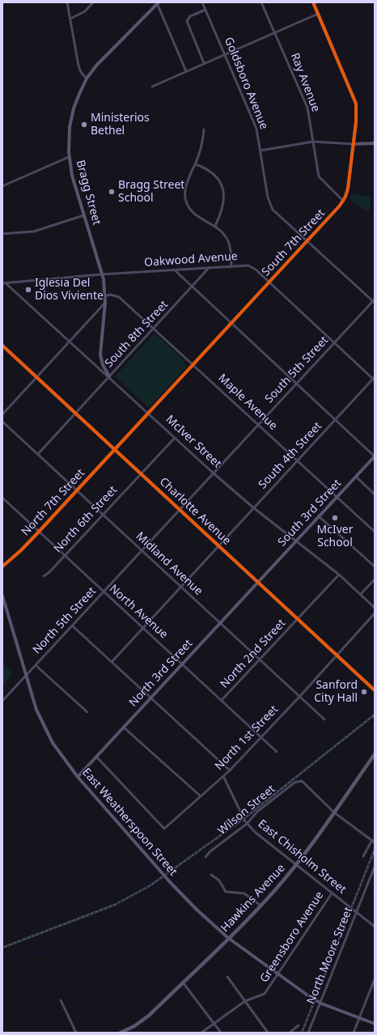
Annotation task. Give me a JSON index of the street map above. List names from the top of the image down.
{
  "streets": {
    "main road": ["Hawkins Avenue"],
    "street": [
      "Ray Avenue",
      "Goldsboro Avenue",
      "Bragg Street",
      "South 7th Street",
      "Oakwood Avenue",
      "South 8th Street",
      "South 5th Street",
      "Maple Avenue",
      "McIver Street",
      "South 4th Street",
      "North 7th Street",
      "Charlotte Avenue",
      "South 3rd Street",
      "North 6th Street",
      "Midland Avenue",
      "North Avenue",
      "North 5th Street",
      "North 2nd Street",
      "North 3rd Street",
      "North 1st Street",
      "Wilson Street",
      "East Weatherspoon Street",
      "East Chisholm Street",
      "Greensboro Avenue",
      "North Moore Street"
    ]
  },
  "crossings": [
    ["Ray Avenue", "South 7th Street"],
    ["Goldsboro Avenue", "South 7th Street"],
    ["Goldsboro Avenue", "South 5th Street"],
    ["Bragg Street", "Oakwood Avenue"],
    ["Bragg Street", "South 8th Street"],
    ["Bragg Street", "Maple Avenue"],
    ["Bragg Street", "McIver Street"],
    ["South 7th Street", "Oakwood Avenue"],
    ["South 7th Street", "Maple Avenue"],
    ["South 7th Street", "McIver Street"],
    ["South 7th Street", "North 7th Street"],
    ["South 7th Street", "Charlotte Avenue"],
    ["Oakwood Avenue", "South 8th Street"],
    ["Oakwood Avenue", "South 5th Street"],
    ["Oakwood Avenue", "McIver Street"],
    ["Oakwood Avenue", "South 4th Street"],
    ["South 8th Street", "Maple Avenue"],
    ["South 8th Street", "McIver Street"],
    ["South 8th Street", "Charlotte Avenue"],
    ["South 8th Street", "Midland Avenue"],
    ["South 5th Street", "Maple Avenue"],
    ["South 5th Street", "McIver Street"],
    ["South 5th Street", "Charlotte Avenue"],
    ["South 5th Street", "North 5th Street"],
    ["Maple Avenue", "South 4th Street"],
    ["Maple Avenue", "South 3rd Street"],
    ["McIver Street", "South 4th Street"],
    ["McIver Street", "South 3rd Street"],
    ["McIver Street", "North 6th Street"],
    ["McIver Street", "North 2nd Street"],
    ["South 4th Street", "Charlotte Avenue"],
    ["South 4th Street", "Midland Avenue"],
    ["South 4th Street", "North Avenue"],
    ["North 7th Street", "Charlotte Avenue"],
    ["North 7th Street", "Midland Avenue"],
    ["North 7th Street", "North Avenue"],
    ["Charlotte Avenue", "South 3rd Street"],
    ["Charlotte Avenue", "North 6th Street"],
    ["Charlotte Avenue", "North 5th Street"],
    ["Charlotte Avenue", "North 2nd Street"],
    ["Charlotte Avenue", "North 3rd Street"],
    ["Charlotte Avenue", "North 1st Street"],
    ["South 3rd Street", "North 3rd Street"],
    ["North 6th Street", "Midland Avenue"],
    ["North 6th Street", "North Avenue"],
    ["Midland Avenue", "North 5th Street"],
    ["Midland Avenue", "North 2nd Street"],
    ["Midland Avenue", "North 3rd Street"],
    ["Midland Avenue", "North 1st Street"],
    ["North Avenue", "North 5th Street"],
    ["North Avenue", "North 2nd Street"],
    ["North Avenue", "North 3rd Street"],
    ["North Avenue", "North 1st Street"],
    ["North 5th Street", "East Weatherspoon Street"],
    ["North 3rd Street", "North 1st Street"],
    ["North 3rd Street", "East Weatherspoon Street"],
    ["North 1st Street", "East Chisholm Street"],
    ["Wilson Street", "East Chisholm Street"],
    ["Wilson Street", "Hawkins Avenue"],
    ["East Weatherspoon Street", "Hawkins Avenue"],
    ["East Weatherspoon Street", "Greensboro Avenue"],
    ["East Weatherspoon Street", "North Moore Street"],
    ["East Chisholm Street", "Hawkins Avenue"],
    ["East Chisholm Street", "Greensboro Avenue"],
    ["East Chisholm Street", "North Moore Street"]
  ],
  "places": [
    "Ministerios Bethel",
    "Bragg Street School",
    "Iglesia Del Dios Viviente",
    "McIver School",
    "Sanford City Hall"
  ]
}
